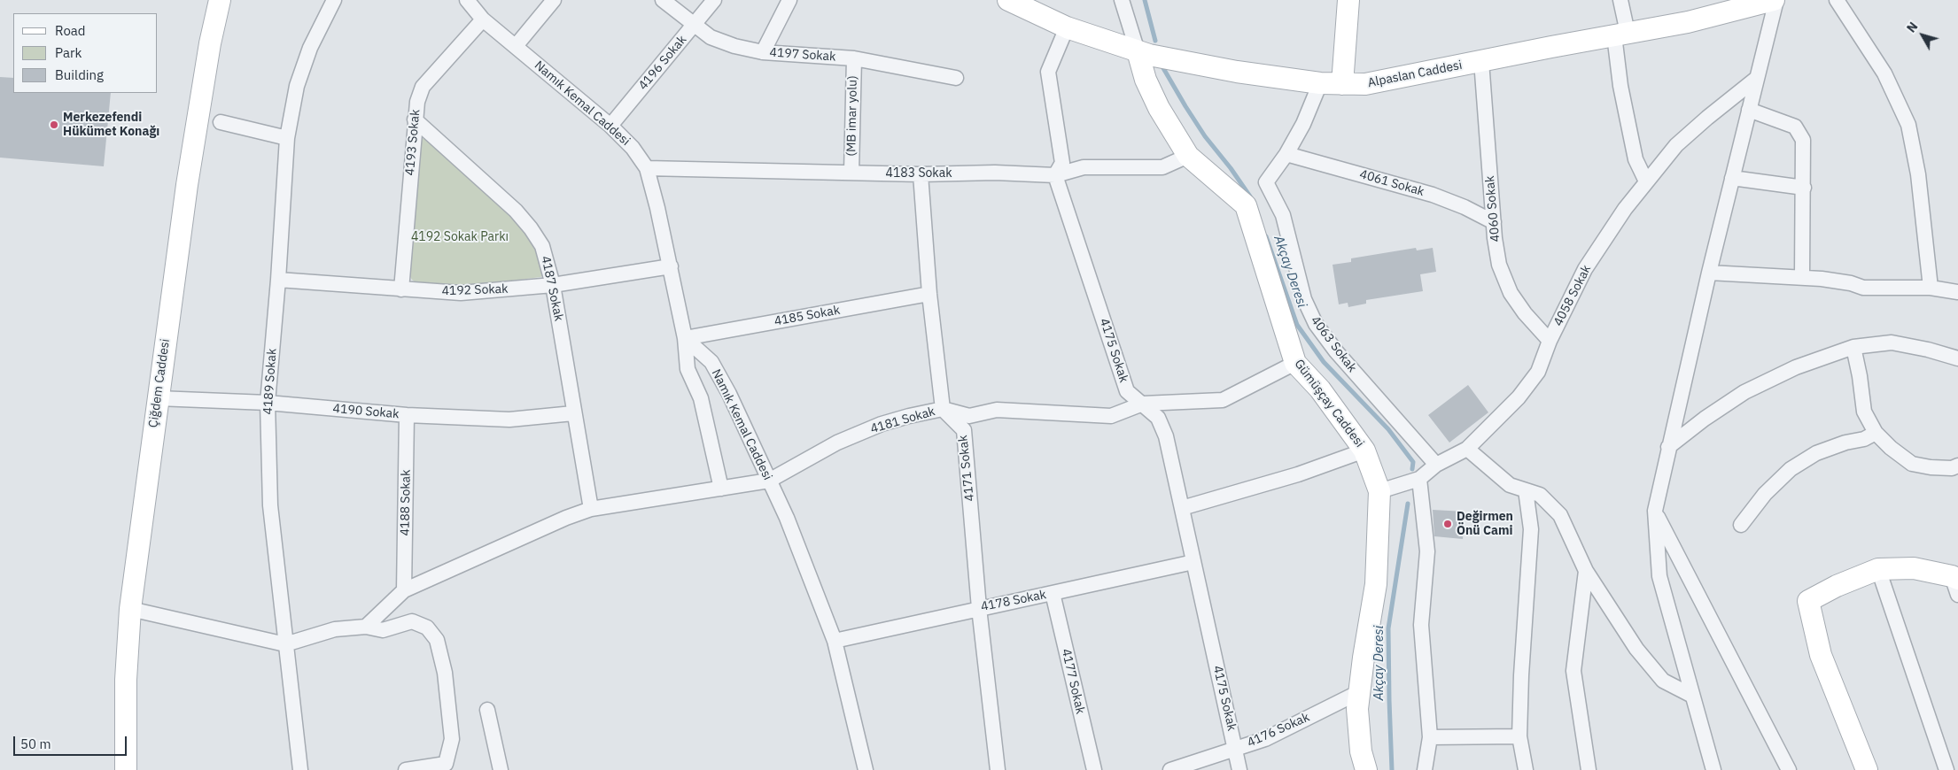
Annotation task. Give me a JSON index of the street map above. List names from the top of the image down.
{
  "streets": {
    "street": [
      "4197 Sokak",
      "4196 Sokak",
      "Alpaslan Caddesi",
      "Namık Kemal Caddesi",
      "(MB imar yolu)",
      "4193 Sokak",
      "4183 Sokak",
      "4061 Sokak",
      "4060 Sokak",
      "4187 Sokak",
      "4192 Sokak",
      "4058 Sokak",
      "4185 Sokak",
      "4063 Sokak",
      "4175 Sokak",
      "4189 Sokak",
      "Çiğdem Caddesi",
      "Gümüşçay Caddesi",
      "4190 Sokak",
      "4181 Sokak",
      "4171 Sokak",
      "4188 Sokak",
      "4178 Sokak",
      "4177 Sokak",
      "4176 Sokak"
    ]
  },
  "crossings": [
    ["4197 Sokak", "4196 Sokak"],
    ["4197 Sokak", "(MB imar yolu)"],
    ["4196 Sokak", "Namık Kemal Caddesi"],
    ["Alpaslan Caddesi", "4060 Sokak"],
    ["Alpaslan Caddesi", "4063 Sokak"],
    ["Alpaslan Caddesi", "Gümüşçay Caddesi"],
    ["Namık Kemal Caddesi", "4193 Sokak"],
    ["Namık Kemal Caddesi", "4183 Sokak"],
    ["Namık Kemal Caddesi", "4192 Sokak"],
    ["Namık Kemal Caddesi", "4185 Sokak"],
    ["Namık Kemal Caddesi", "4181 Sokak"],
    ["Namık Kemal Caddesi", "4178 Sokak"],
    ["(MB imar yolu)", "4183 Sokak"],
    ["4193 Sokak", "4187 Sokak"],
    ["4193 Sokak", "4192 Sokak"],
    ["4183 Sokak", "4175 Sokak"],
    ["4183 Sokak", "Gümüşçay Caddesi"],
    ["4061 Sokak", "4060 Sokak"],
    ["4061 Sokak", "4063 Sokak"],
    ["4060 Sokak", "4058 Sokak"],
    ["4187 Sokak", "4192 Sokak"],
    ["4187 Sokak", "4190 Sokak"],
    ["4187 Sokak", "4181 Sokak"],
    ["4192 Sokak", "4189 Sokak"],
    ["4058 Sokak", "4063 Sokak"],
    ["4058 Sokak", "Gümüşçay Caddesi"],
    ["4175 Sokak", "4181 Sokak"],
    ["4175 Sokak", "4178 Sokak"],
    ["4175 Sokak", "4176 Sokak"],
    ["4189 Sokak", "4190 Sokak"],
    ["Çiğdem Caddesi", "4190 Sokak"],
    ["Gümüşçay Caddesi", "4181 Sokak"],
    ["Gümüşçay Caddesi", "4176 Sokak"],
    ["4190 Sokak", "4188 Sokak"],
    ["4181 Sokak", "4171 Sokak"],
    ["4181 Sokak", "4188 Sokak"],
    ["4171 Sokak", "4178 Sokak"],
    ["4178 Sokak", "4177 Sokak"]
  ],
  "water": ["Akçay Deresi"],
  "parks": ["4192 Sokak Parkı"],
  "places": ["Merkezefendi Hükümet Konağı", "Değirmen Önü Cami"],
  "legend": ["Road", "Park", "Building"],
  "scale_bar": "50 m",
  "north": "top left"
}
